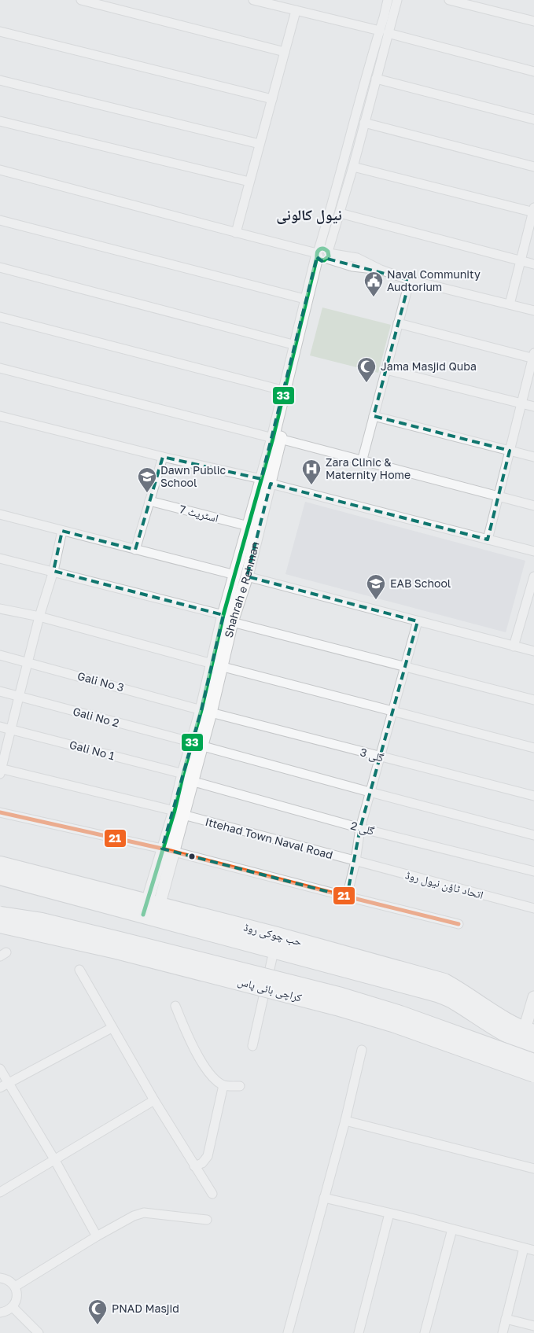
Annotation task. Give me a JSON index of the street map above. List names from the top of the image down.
{
  "streets": {
    "highway": ["کراچی بائی پاس"],
    "main road": ["Shahrah e Rehman"],
    "street": [
      "اسٹریٹ 7",
      "Gali No 3",
      "Gali No 2",
      "Gali No 1",
      "گلی 3",
      "گلی 2",
      "Ittehad Town Naval Road",
      "اتحاد ٹاؤن نیول روڈ"
    ]
  },
  "crossings": [
    ["اسٹریٹ 7", "Shahrah e Rehman"],
    ["Shahrah e Rehman", "Gali No 3"],
    ["Shahrah e Rehman", "Gali No 2"],
    ["Shahrah e Rehman", "Gali No 1"],
    ["Shahrah e Rehman", "گلی 3"],
    ["Shahrah e Rehman", "گلی 2"],
    ["Shahrah e Rehman", "Ittehad Town Naval Road"],
    ["Gali No 3", "گلی 3"],
    ["Gali No 1", "گلی 2"],
    ["Ittehad Town Naval Road", "اتحاد ٹاؤن نیول روڈ"]
  ],
  "districts": ["نیول کالونی"],
  "places": {
    "public building": ["Naval Community Audtorium"],
    "mosque": ["Jama Masjid Quba", "PNAD Masjid"],
    "hospital": ["Zara Clinic & Maternity Home"],
    "school or university": ["Dawn Public School", "EAB School"]
  },
  "lines": ["transit line 33", "transit line 21"]
}
